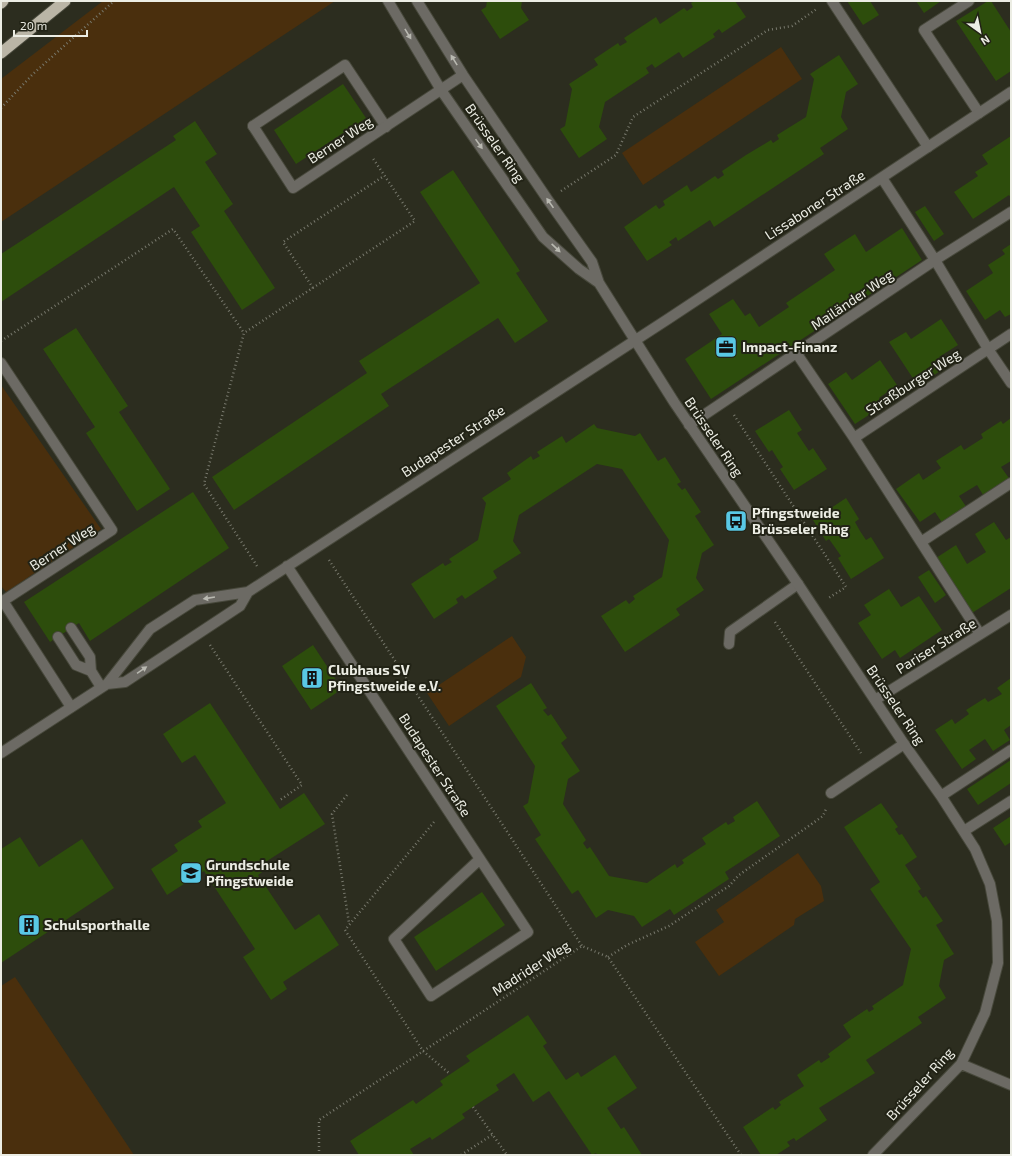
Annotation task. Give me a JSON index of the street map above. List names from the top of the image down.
{
  "streets": {
    "street": [
      "Berner Weg",
      "Brüsseler Ring",
      "Lissaboner Straße",
      "Mailänder Weg",
      "Straßburger Weg",
      "Budapester Straße",
      "Pariser Straße"
    ],
    "path": ["Madrider Weg"]
  },
  "crossings": [
    ["Berner Weg", "Brüsseler Ring"],
    ["Berner Weg", "Budapester Straße"],
    ["Brüsseler Ring", "Lissaboner Straße"],
    ["Brüsseler Ring", "Mailänder Weg"],
    ["Brüsseler Ring", "Budapester Straße"],
    ["Brüsseler Ring", "Pariser Straße"],
    ["Lissaboner Straße", "Budapester Straße"]
  ],
  "places": {
    "office": ["Impact-Finanz"],
    "bus stop": ["Pfingstweide Brüsseler Ring"],
    "building": ["Clubhaus SV Pfingstweide e.V.", "Schulsporthalle"],
    "school or university": ["Grundschule Pfingstweide"]
  },
  "scale_bar": "20 m",
  "north": "bottom right"
}
